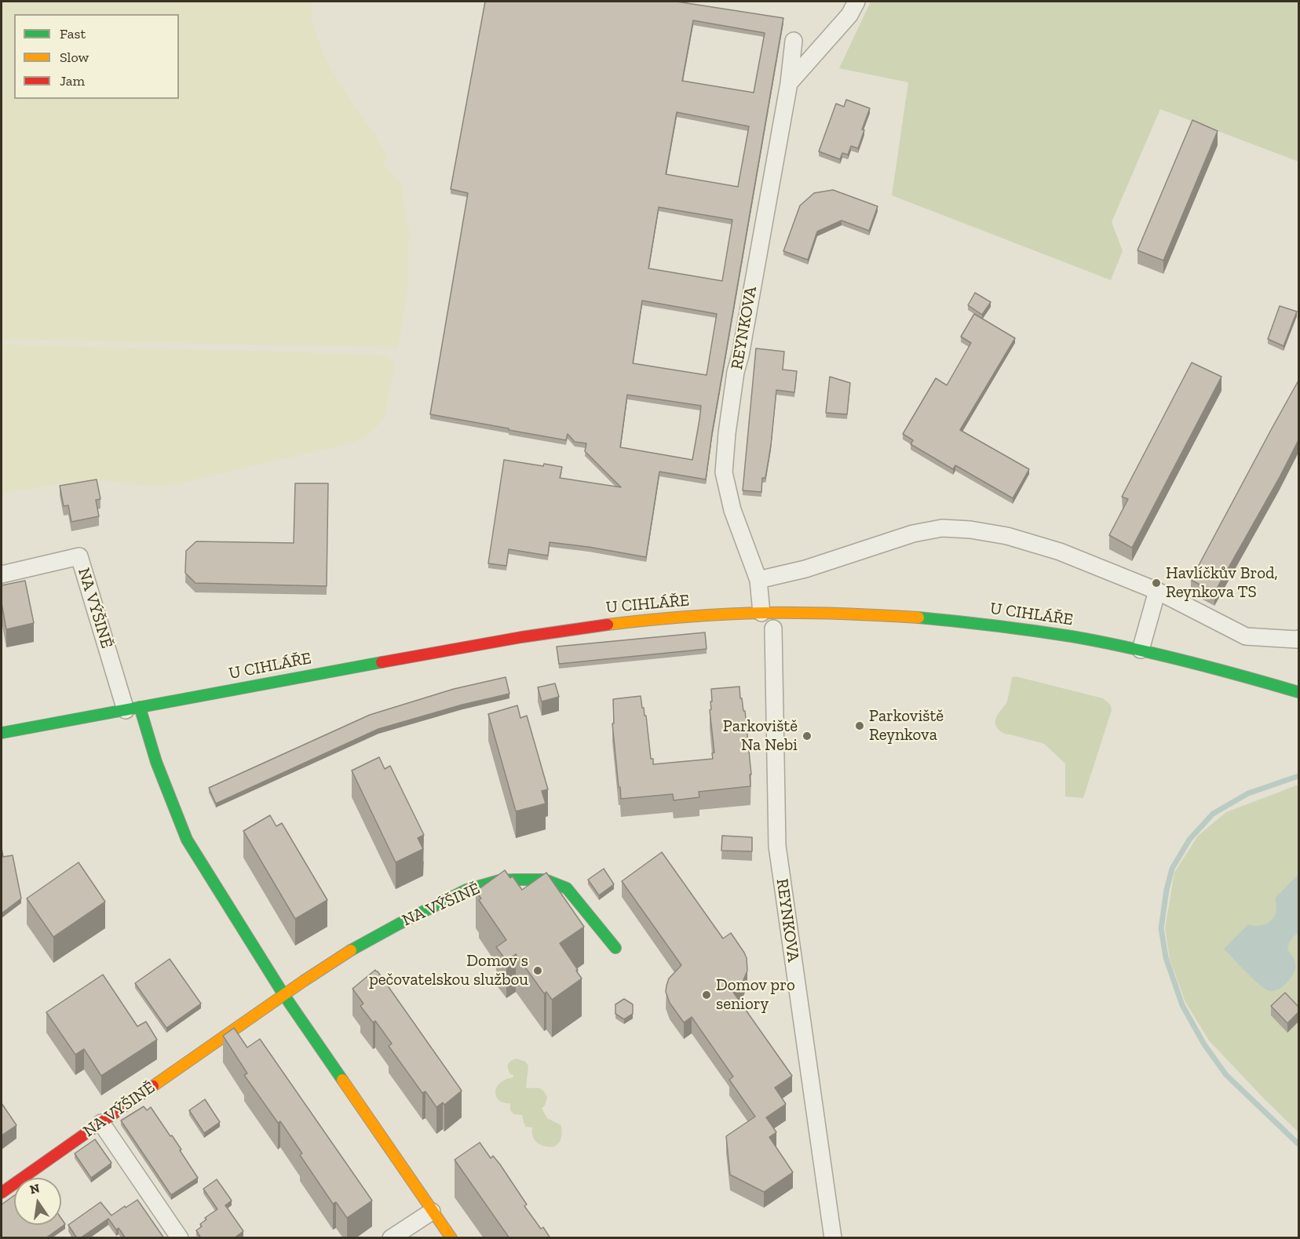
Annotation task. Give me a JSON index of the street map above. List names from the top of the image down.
{
  "streets": {
    "street": ["REYNKOVA", "U CIHLÁŘE", "NA VÝŠINĚ"]
  },
  "crossings": [
    ["REYNKOVA", "U CIHLÁŘE"],
    ["U CIHLÁŘE", "NA VÝŠINĚ"]
  ],
  "places": [
    "Havlíčkův Brod, Reynkova TS",
    "Parkoviště Reynkova",
    "Parkoviště Na Nebi",
    "Domov s pečovatelskou službou",
    "Domov pro seniory"
  ],
  "legend": ["Fast", "Slow", "Jam"],
  "north": "top"
}
